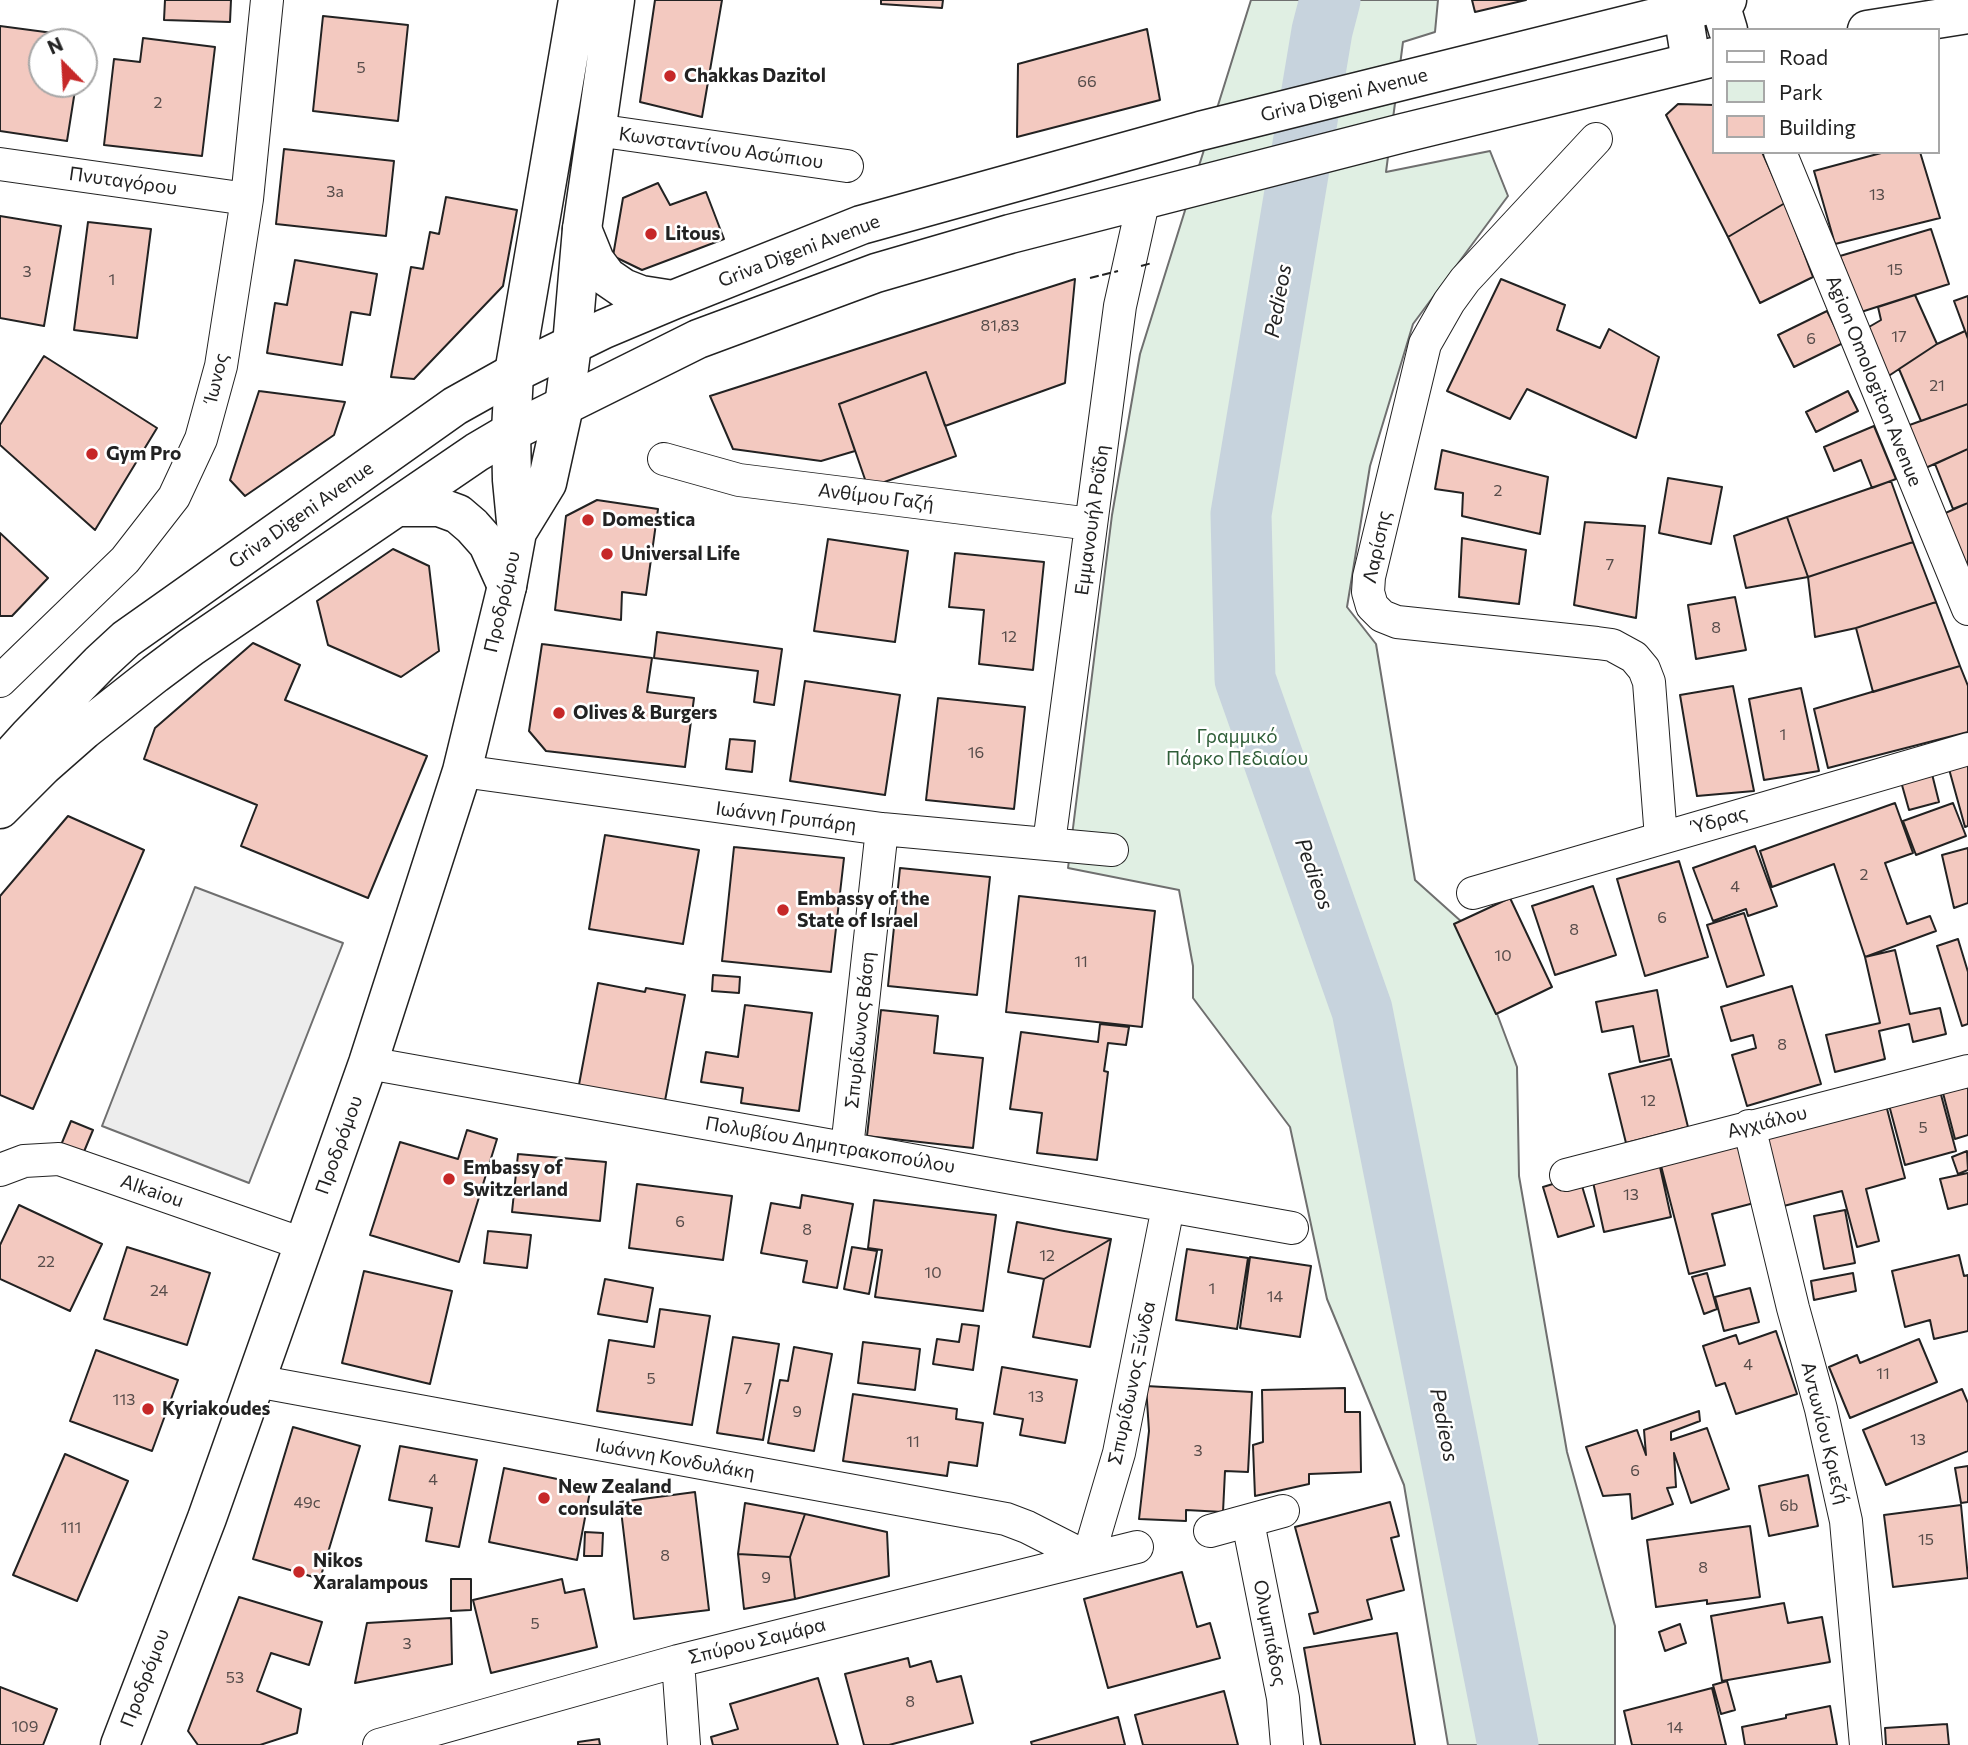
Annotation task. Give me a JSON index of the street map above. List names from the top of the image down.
{
  "streets": {
    "main road": ["Griva Digeni Avenue", "Προδρόμου"],
    "street": [
      "Κωνσταντίνου Ασώπιου",
      "Πνυταγόρου",
      "Ίωνος",
      "Agion Omologiton Avenue",
      "Ανθίμου Γαζή",
      "Εμμανουήλ Ροΐδη",
      "Λαρίσης",
      "Ιωάννη Γρυπάρη",
      "Ύδρας",
      "Σπυρίδωνος Βάση",
      "Αγχιάλου",
      "Πολυβίου Δημητρακοπούλου",
      "Alkaiou",
      "Σπυρίδωνος Ξύνδα",
      "Αντωνίου Κριεζή",
      "Ιωάννη Κονδυλάκη",
      "Ολυμπιάδος",
      "Σπύρου Σαμάρα"
    ]
  },
  "crossings": [
    ["Griva Digeni Avenue", "Προδρόμου"],
    ["Κωνσταντίνου Ασώπιου", "Προδρόμου"],
    ["Πνυταγόρου", "Ίωνος"],
    ["Ανθίμου Γαζή", "Εμμανουήλ Ροΐδη"],
    ["Εμμανουήλ Ροΐδη", "Ιωάννη Γρυπάρη"],
    ["Λαρίσης", "Ύδρας"],
    ["Προδρόμου", "Ιωάννη Γρυπάρη"],
    ["Προδρόμου", "Πολυβίου Δημητρακοπούλου"],
    ["Προδρόμου", "Alkaiou"],
    ["Προδρόμου", "Ιωάννη Κονδυλάκη"],
    ["Ιωάννη Γρυπάρη", "Σπυρίδωνος Βάση"],
    ["Σπυρίδωνος Βάση", "Πολυβίου Δημητρακοπούλου"],
    ["Αγχιάλου", "Αντωνίου Κριεζή"],
    ["Πολυβίου Δημητρακοπούλου", "Σπυρίδωνος Ξύνδα"],
    ["Σπυρίδωνος Ξύνδα", "Ιωάννη Κονδυλάκη"],
    ["Σπυρίδωνος Ξύνδα", "Σπύρου Σαμάρα"],
    ["Ιωάννη Κονδυλάκη", "Σπύρου Σαμάρα"]
  ],
  "water": ["Pedieos"],
  "parks": ["Γραμμικό Πάρκο Πεδιαίου"],
  "places": [
    "Chakkas Dazitol",
    "Litous",
    "Gym Pro",
    "Domestica",
    "Universal Life",
    "Olives & Burgers",
    "Embassy of the State of Israel",
    "Embassy of Switzerland",
    "Kyriakoudes",
    "New Zealand consulate",
    "Nikos Xaralampous"
  ],
  "house_numbers": [
    "5",
    "66",
    "2",
    "3a",
    "13",
    "15",
    "3",
    "1",
    "81,83",
    "17",
    "6",
    "21",
    "2",
    "7",
    "8",
    "12",
    "1",
    "16",
    "2",
    "4",
    "6",
    "8",
    "10",
    "11",
    "8",
    "12",
    "5",
    "13",
    "6",
    "8",
    "12",
    "22",
    "10",
    "1",
    "24",
    "14",
    "4",
    "11",
    "5",
    "7",
    "13",
    "113",
    "9",
    "13",
    "11",
    "3",
    "6",
    "4",
    "49c",
    "6b",
    "111",
    "15",
    "8",
    "8",
    "9",
    "5",
    "3",
    "53",
    "8",
    "109",
    "14"
  ],
  "legend": ["Road", "Park", "Building"],
  "north": "top left"
}
